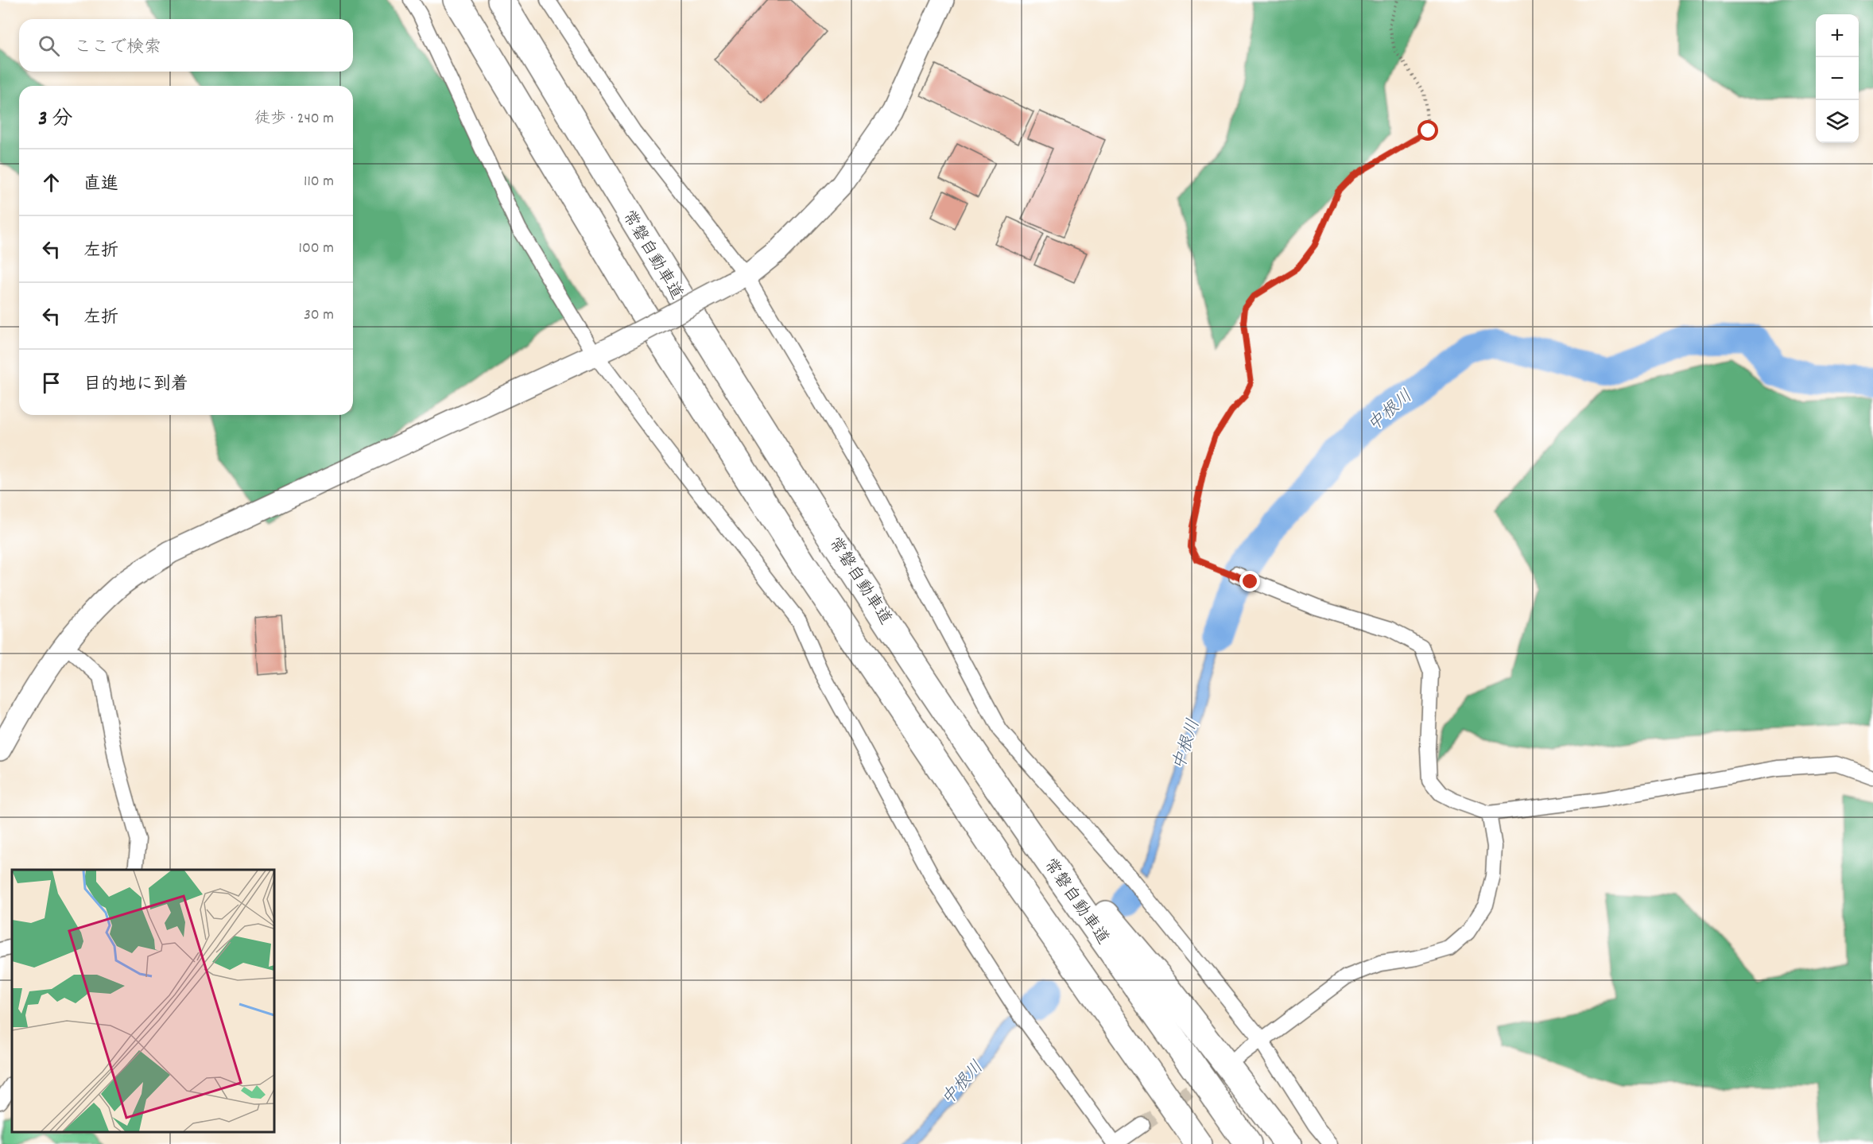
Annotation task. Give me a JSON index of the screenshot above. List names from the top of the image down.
{
  "streets": {
    "highway": ["常磐自動車道"]
  },
  "water": ["中根川"],
  "page": {
    "map_buttons": ["+", "−"],
    "search": "ここで検索",
    "heading": ["3 分", "徒歩 · 240 m"],
    "list": [
      ["直進", "110 m"],
      ["左折", "100 m"],
      ["左折", "30 m"],
      "目的地に到着"
    ]
  }
}
